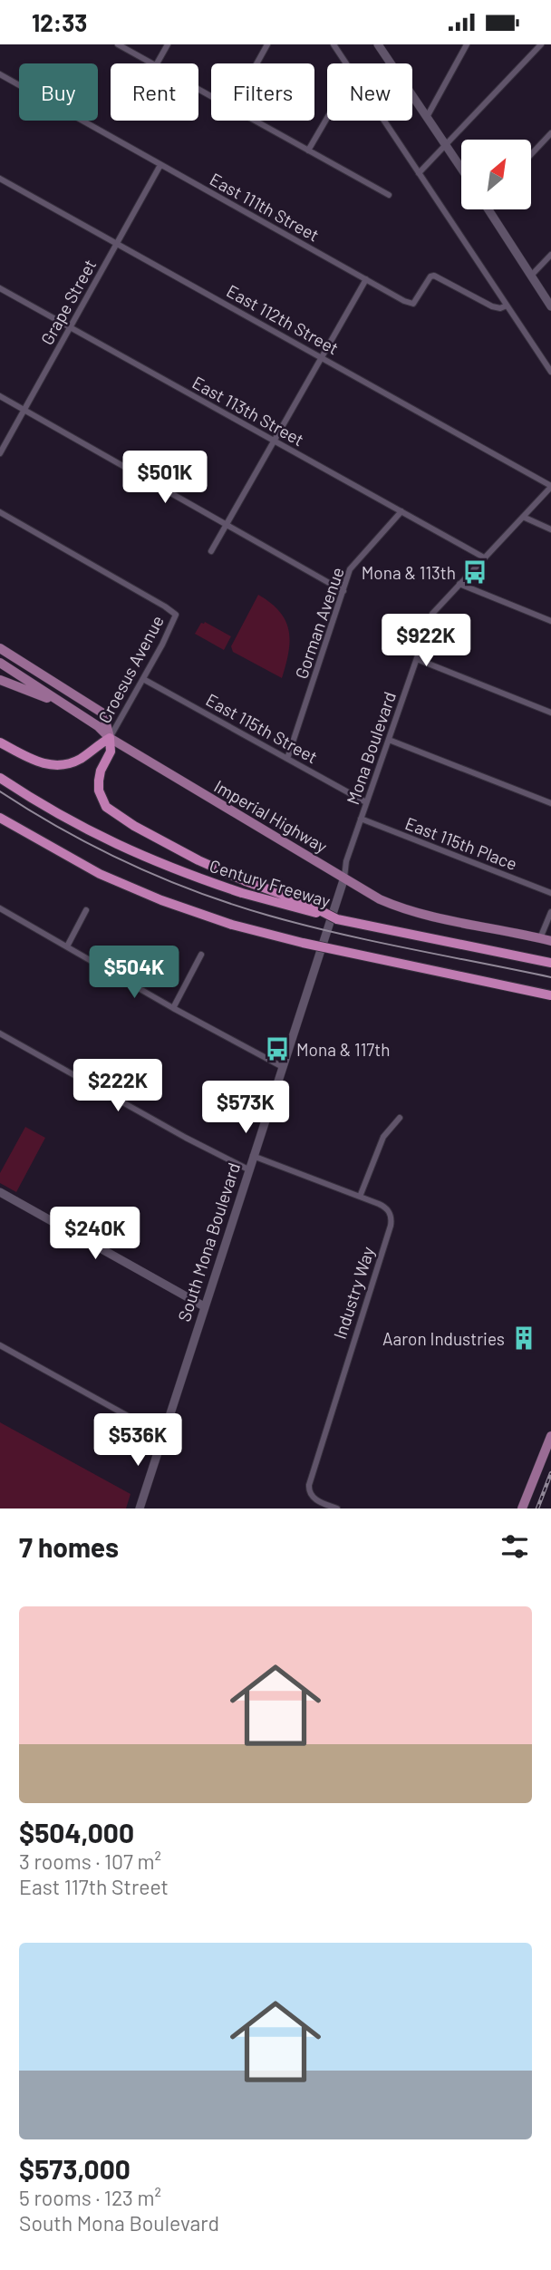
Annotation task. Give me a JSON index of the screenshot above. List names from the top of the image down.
{
  "streets": {
    "highway": ["Century Freeway"],
    "main road": ["Imperial Highway"],
    "street": [
      "East 111th Street",
      "Grape Street",
      "East 112th Street",
      "East 113th Street",
      "Gorman Avenue",
      "Croesus Avenue",
      "East 115th Street",
      "Mona Boulevard",
      "East 115th Place",
      "South Mona Boulevard",
      "Industry Way"
    ]
  },
  "crossings": [
    ["East 111th Street", "Grape Street"],
    ["Grape Street", "East 112th Street"],
    ["Grape Street", "East 113th Street"],
    ["East 112th Street", "Mona Boulevard"],
    ["East 113th Street", "Gorman Avenue"],
    ["East 113th Street", "Mona Boulevard"],
    ["Gorman Avenue", "East 115th Street"],
    ["Croesus Avenue", "East 115th Street"],
    ["Croesus Avenue", "Imperial Highway"],
    ["East 115th Street", "Mona Boulevard"],
    ["Mona Boulevard", "Imperial Highway"],
    ["Mona Boulevard", "East 115th Place"],
    ["Mona Boulevard", "South Mona Boulevard"],
    ["Imperial Highway", "South Mona Boulevard"],
    ["South Mona Boulevard", "Industry Way"]
  ],
  "places": {
    "bus stop": ["Mona & 113th", "Mona & 117th"],
    "building": ["Aaron Industries"]
  },
  "north": "top right",
  "page": {
    "status": "12:33",
    "chip": [
      "Buy",
      "Rent",
      "Filters",
      "New"
    ],
    "price": [
      "$501K",
      "$922K",
      "$504K",
      "$222K",
      "$573K",
      "$240K",
      "$536K"
    ],
    "heading": "7 homes",
    "list": [
      {
        "name": "$504,000",
        "note": "3 rooms · 107 m² · East 117th Street"
      },
      {
        "name": "$573,000",
        "note": "5 rooms · 123 m² · South Mona Boulevard"
      }
    ]
  }
}
